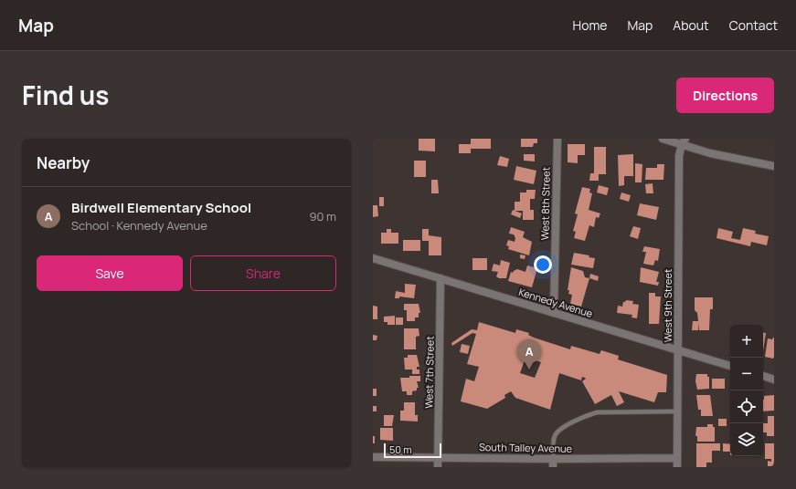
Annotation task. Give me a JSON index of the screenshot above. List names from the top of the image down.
{
  "streets": {
    "street": [
      "West 8th Street",
      "Kennedy Avenue",
      "West 9th Street",
      "West 7th Street",
      "South Talley Avenue"
    ]
  },
  "crossings": [
    ["West 8th Street", "Kennedy Avenue"],
    ["Kennedy Avenue", "West 9th Street"],
    ["Kennedy Avenue", "West 7th Street"],
    ["West 9th Street", "South Talley Avenue"],
    ["West 7th Street", "South Talley Avenue"]
  ],
  "scale_bar": "50 m",
  "page": {
    "header": "Map",
    "nav": [
      "Home",
      "Map",
      "About",
      "Contact"
    ],
    "title": "Find us",
    "buttons": [
      "Directions",
      ["Save", "Share"]
    ],
    "heading": "Nearby",
    "list": [
      {
        "mark": "A",
        "name": "Birdwell Elementary School",
        "note": "School · Kennedy Avenue",
        "value": "90 m"
      }
    ],
    "map_buttons": ["+", "−"],
    "pins": "A",
    "scale": "50 m"
  }
}
